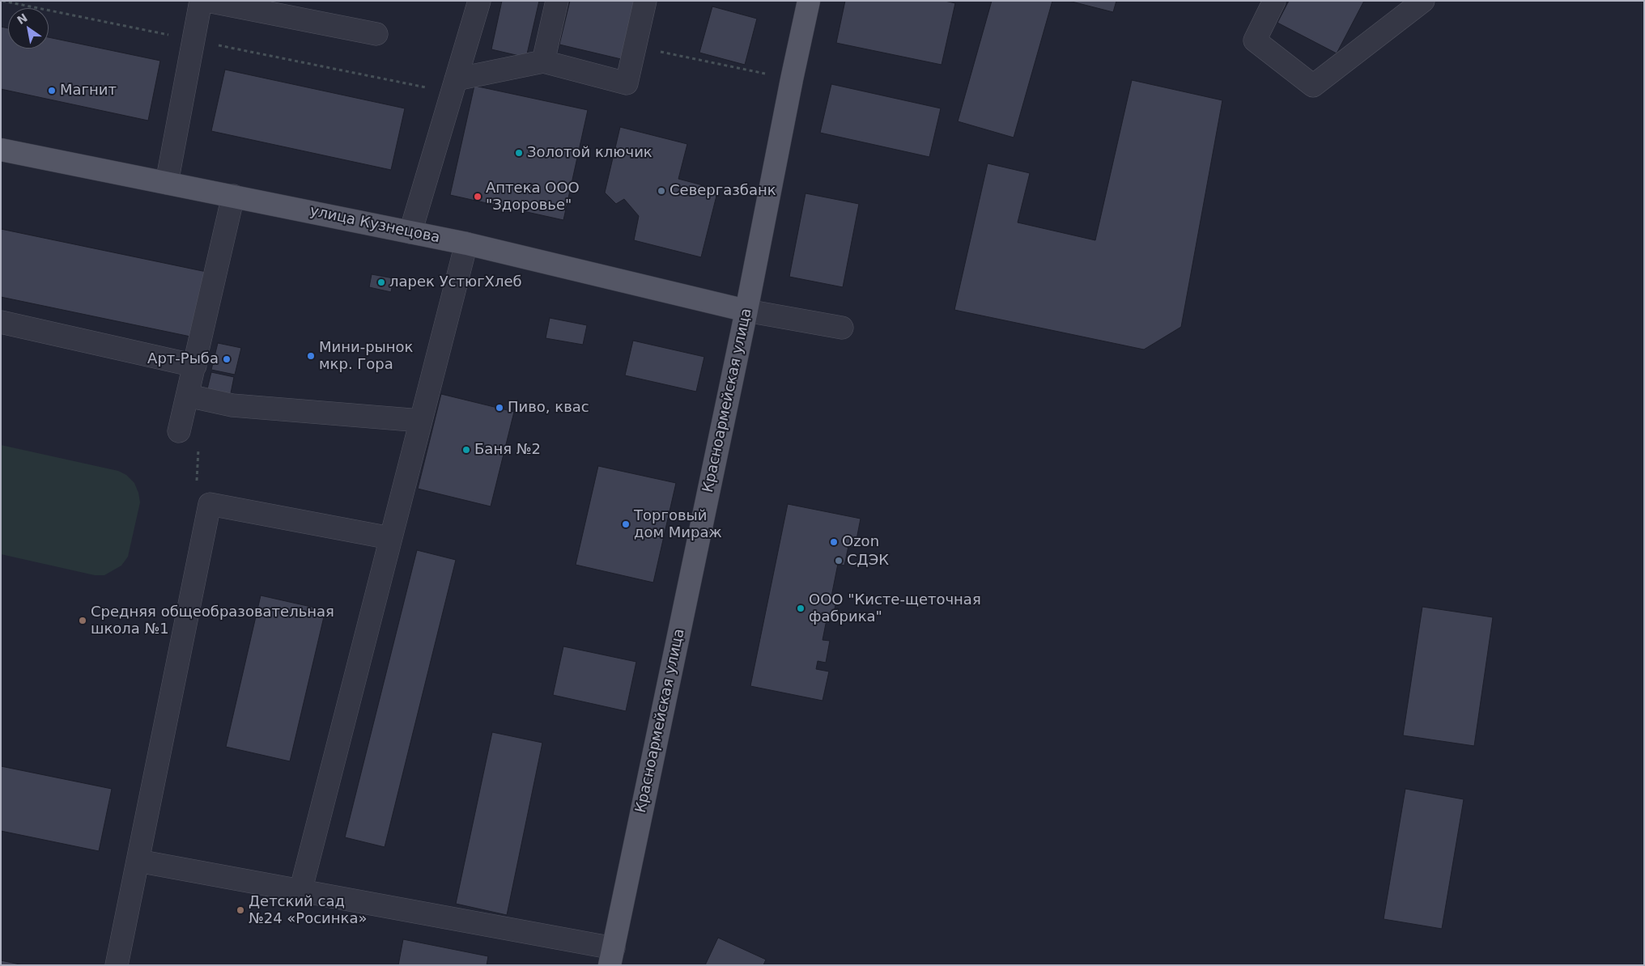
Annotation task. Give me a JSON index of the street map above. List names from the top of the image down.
{
  "streets": {
    "main road": ["улица Кузнецова", "Красноармейская улица"]
  },
  "crossings": [
    ["улица Кузнецова", "Красноармейская улица"]
  ],
  "places": [
    "Магнит",
    "Золотой ключик",
    "Севергазбанк",
    "Аптека ООО \"Здоровье\"",
    "ларек УстюгХлеб",
    "Мини-рынок мкр. Гора",
    "Арт-Рыба",
    "Пиво, квас",
    "Баня №2",
    "Торговый дом Мираж",
    "Ozon",
    "СДЭК",
    "ООО \"Кисте-щеточная фабрика\"",
    "Средняя общеобразовательная школа №1",
    "Детский сад №24 «Росинка»"
  ],
  "north": "top left"
}
